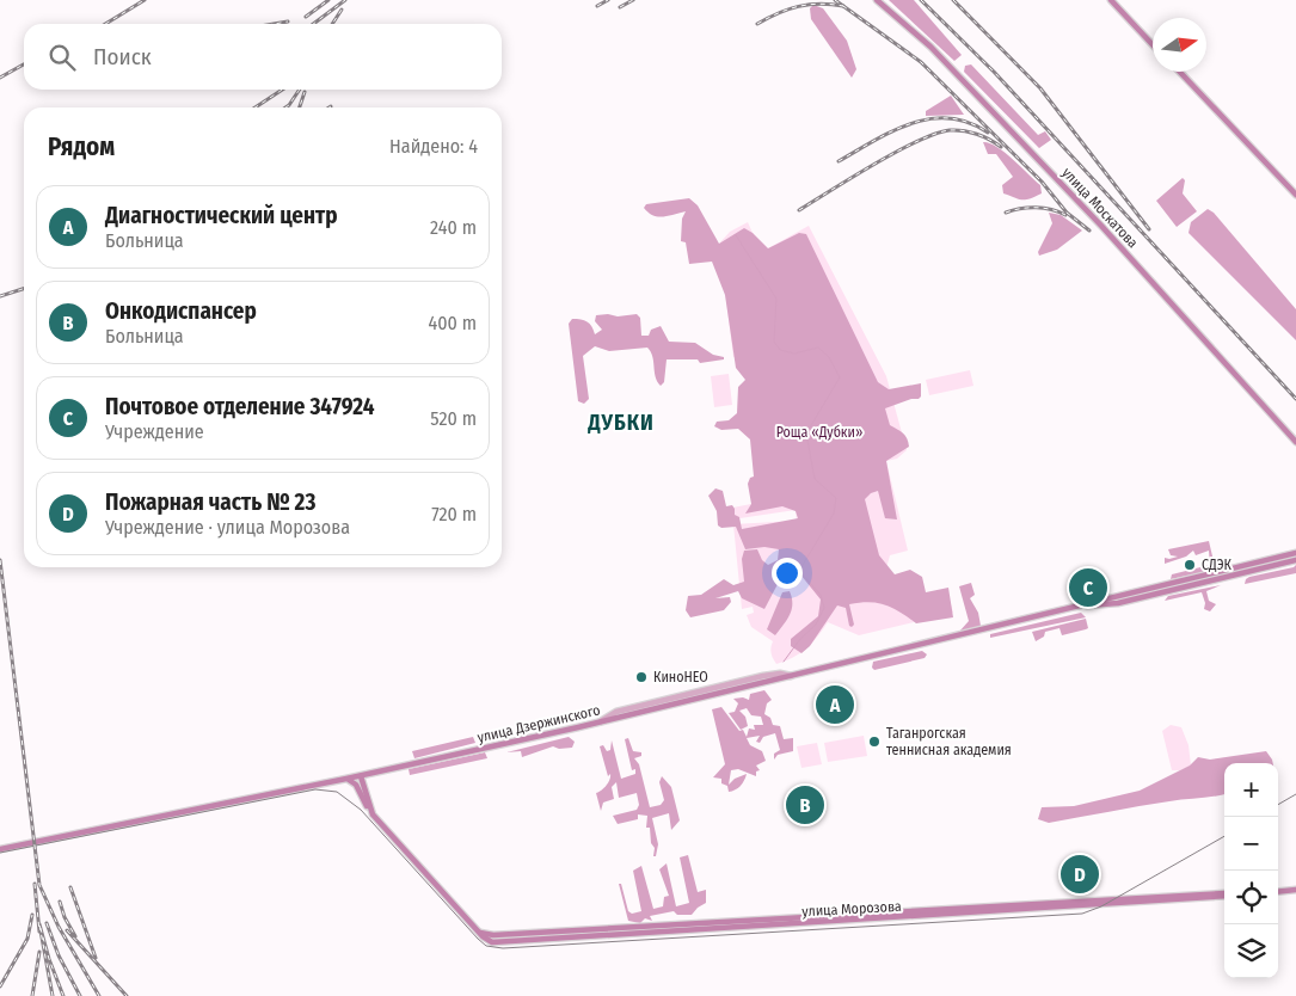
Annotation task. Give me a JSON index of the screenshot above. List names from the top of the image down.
{
  "streets": {
    "main road": ["улица Москатова", "улица Дзержинского", "улица Морозова"]
  },
  "districts": ["ДУБКИ"],
  "parks": ["Роща «Дубки»"],
  "places": ["СДЭК", "КиноНЕО", "Таганрогская теннисная академия"],
  "north": "right",
  "page": {
    "search": "Поиск",
    "heading": ["Рядом", "Найдено: 4"],
    "list": [
      {
        "mark": "A",
        "name": "Диагностический центр",
        "note": "Больница",
        "value": "240 m"
      },
      {
        "mark": "B",
        "name": "Онкодиспансер",
        "note": "Больница",
        "value": "400 m"
      },
      {
        "mark": "C",
        "name": "Почтовое отделение 347924",
        "note": "Учреждение",
        "value": "520 m"
      },
      {
        "mark": "D",
        "name": "Пожарная часть № 23",
        "note": "Учреждение · улица Морозова",
        "value": "720 m"
      }
    ],
    "pins": [
      "C",
      "A",
      "B",
      "D"
    ],
    "map_buttons": ["+", "−"]
  }
}
